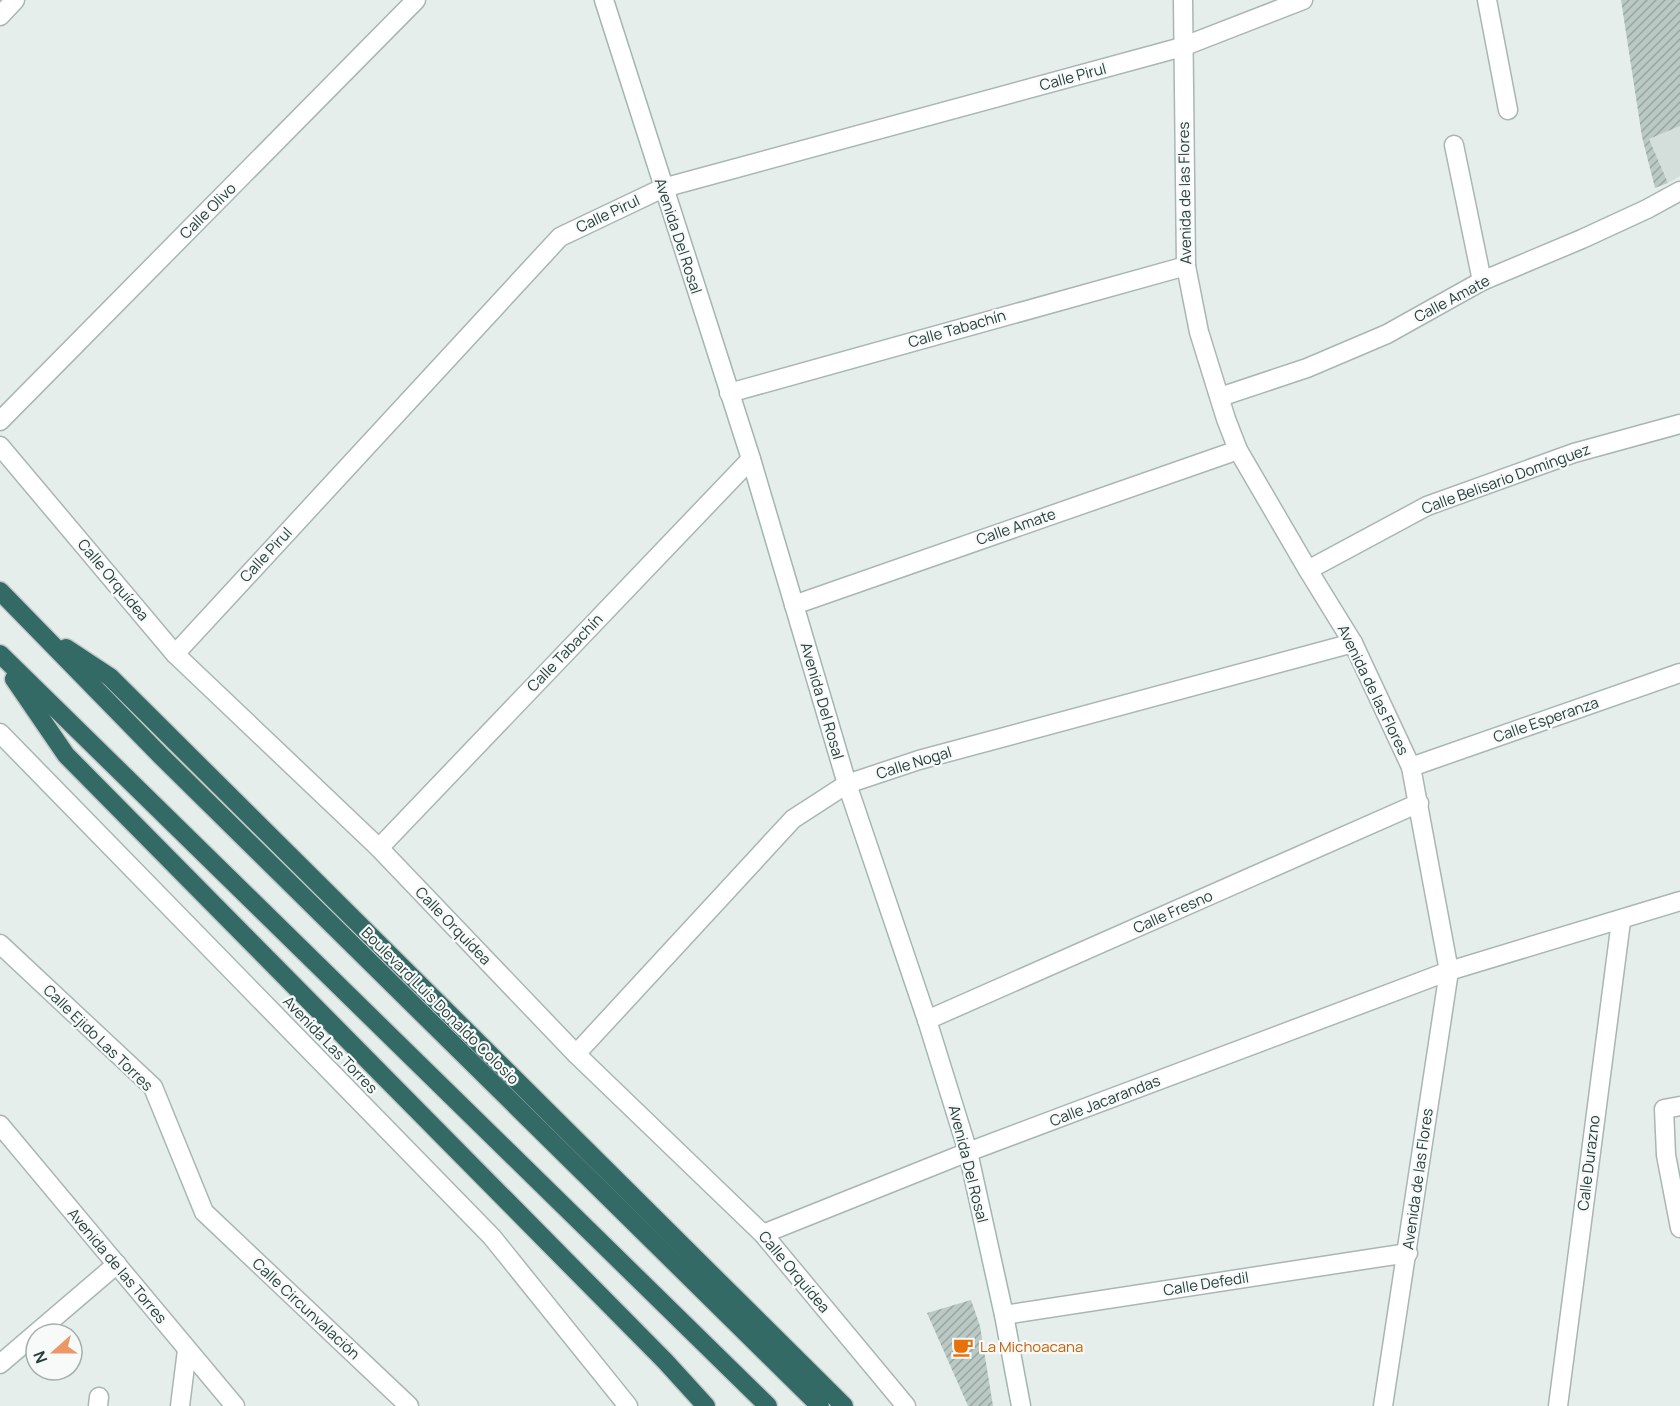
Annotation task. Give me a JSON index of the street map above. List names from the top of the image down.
{
  "streets": {
    "highway": ["Boulevard Luis Donaldo Colosio"],
    "street": [
      "Calle Pirul",
      "Avenida de las Flores",
      "Calle Olivo",
      "Avenida Del Rosal",
      "Calle Amate",
      "Calle Tabachín",
      "Calle Belisario Domínguez",
      "Calle Orquídea",
      "Calle Esperanza",
      "Calle Nogal",
      "Calle Fresno",
      "Calle Ejido Las Torres",
      "Avenida Las Torres",
      "Calle Jacarandas",
      "Calle Durazno",
      "Avenida de las Torres",
      "Calle Defedil",
      "Calle Circunvalación"
    ]
  },
  "crossings": [
    ["Calle Pirul", "Avenida de las Flores"],
    ["Calle Pirul", "Avenida Del Rosal"],
    ["Calle Pirul", "Calle Orquídea"],
    ["Avenida de las Flores", "Calle Amate"],
    ["Avenida de las Flores", "Calle Tabachín"],
    ["Avenida de las Flores", "Calle Belisario Domínguez"],
    ["Avenida de las Flores", "Calle Esperanza"],
    ["Avenida de las Flores", "Calle Nogal"],
    ["Avenida de las Flores", "Calle Fresno"],
    ["Avenida de las Flores", "Calle Jacarandas"],
    ["Avenida de las Flores", "Calle Defedil"],
    ["Avenida Del Rosal", "Calle Amate"],
    ["Avenida Del Rosal", "Calle Tabachín"],
    ["Avenida Del Rosal", "Calle Nogal"],
    ["Avenida Del Rosal", "Calle Fresno"],
    ["Avenida Del Rosal", "Calle Jacarandas"],
    ["Avenida Del Rosal", "Calle Defedil"],
    ["Calle Tabachín", "Calle Orquídea"],
    ["Calle Orquídea", "Calle Nogal"],
    ["Calle Orquídea", "Calle Jacarandas"],
    ["Calle Ejido Las Torres", "Calle Circunvalación"],
    ["Calle Jacarandas", "Calle Durazno"]
  ],
  "places": {
    "cafe": ["La Michoacana"]
  },
  "north": "left"
}
